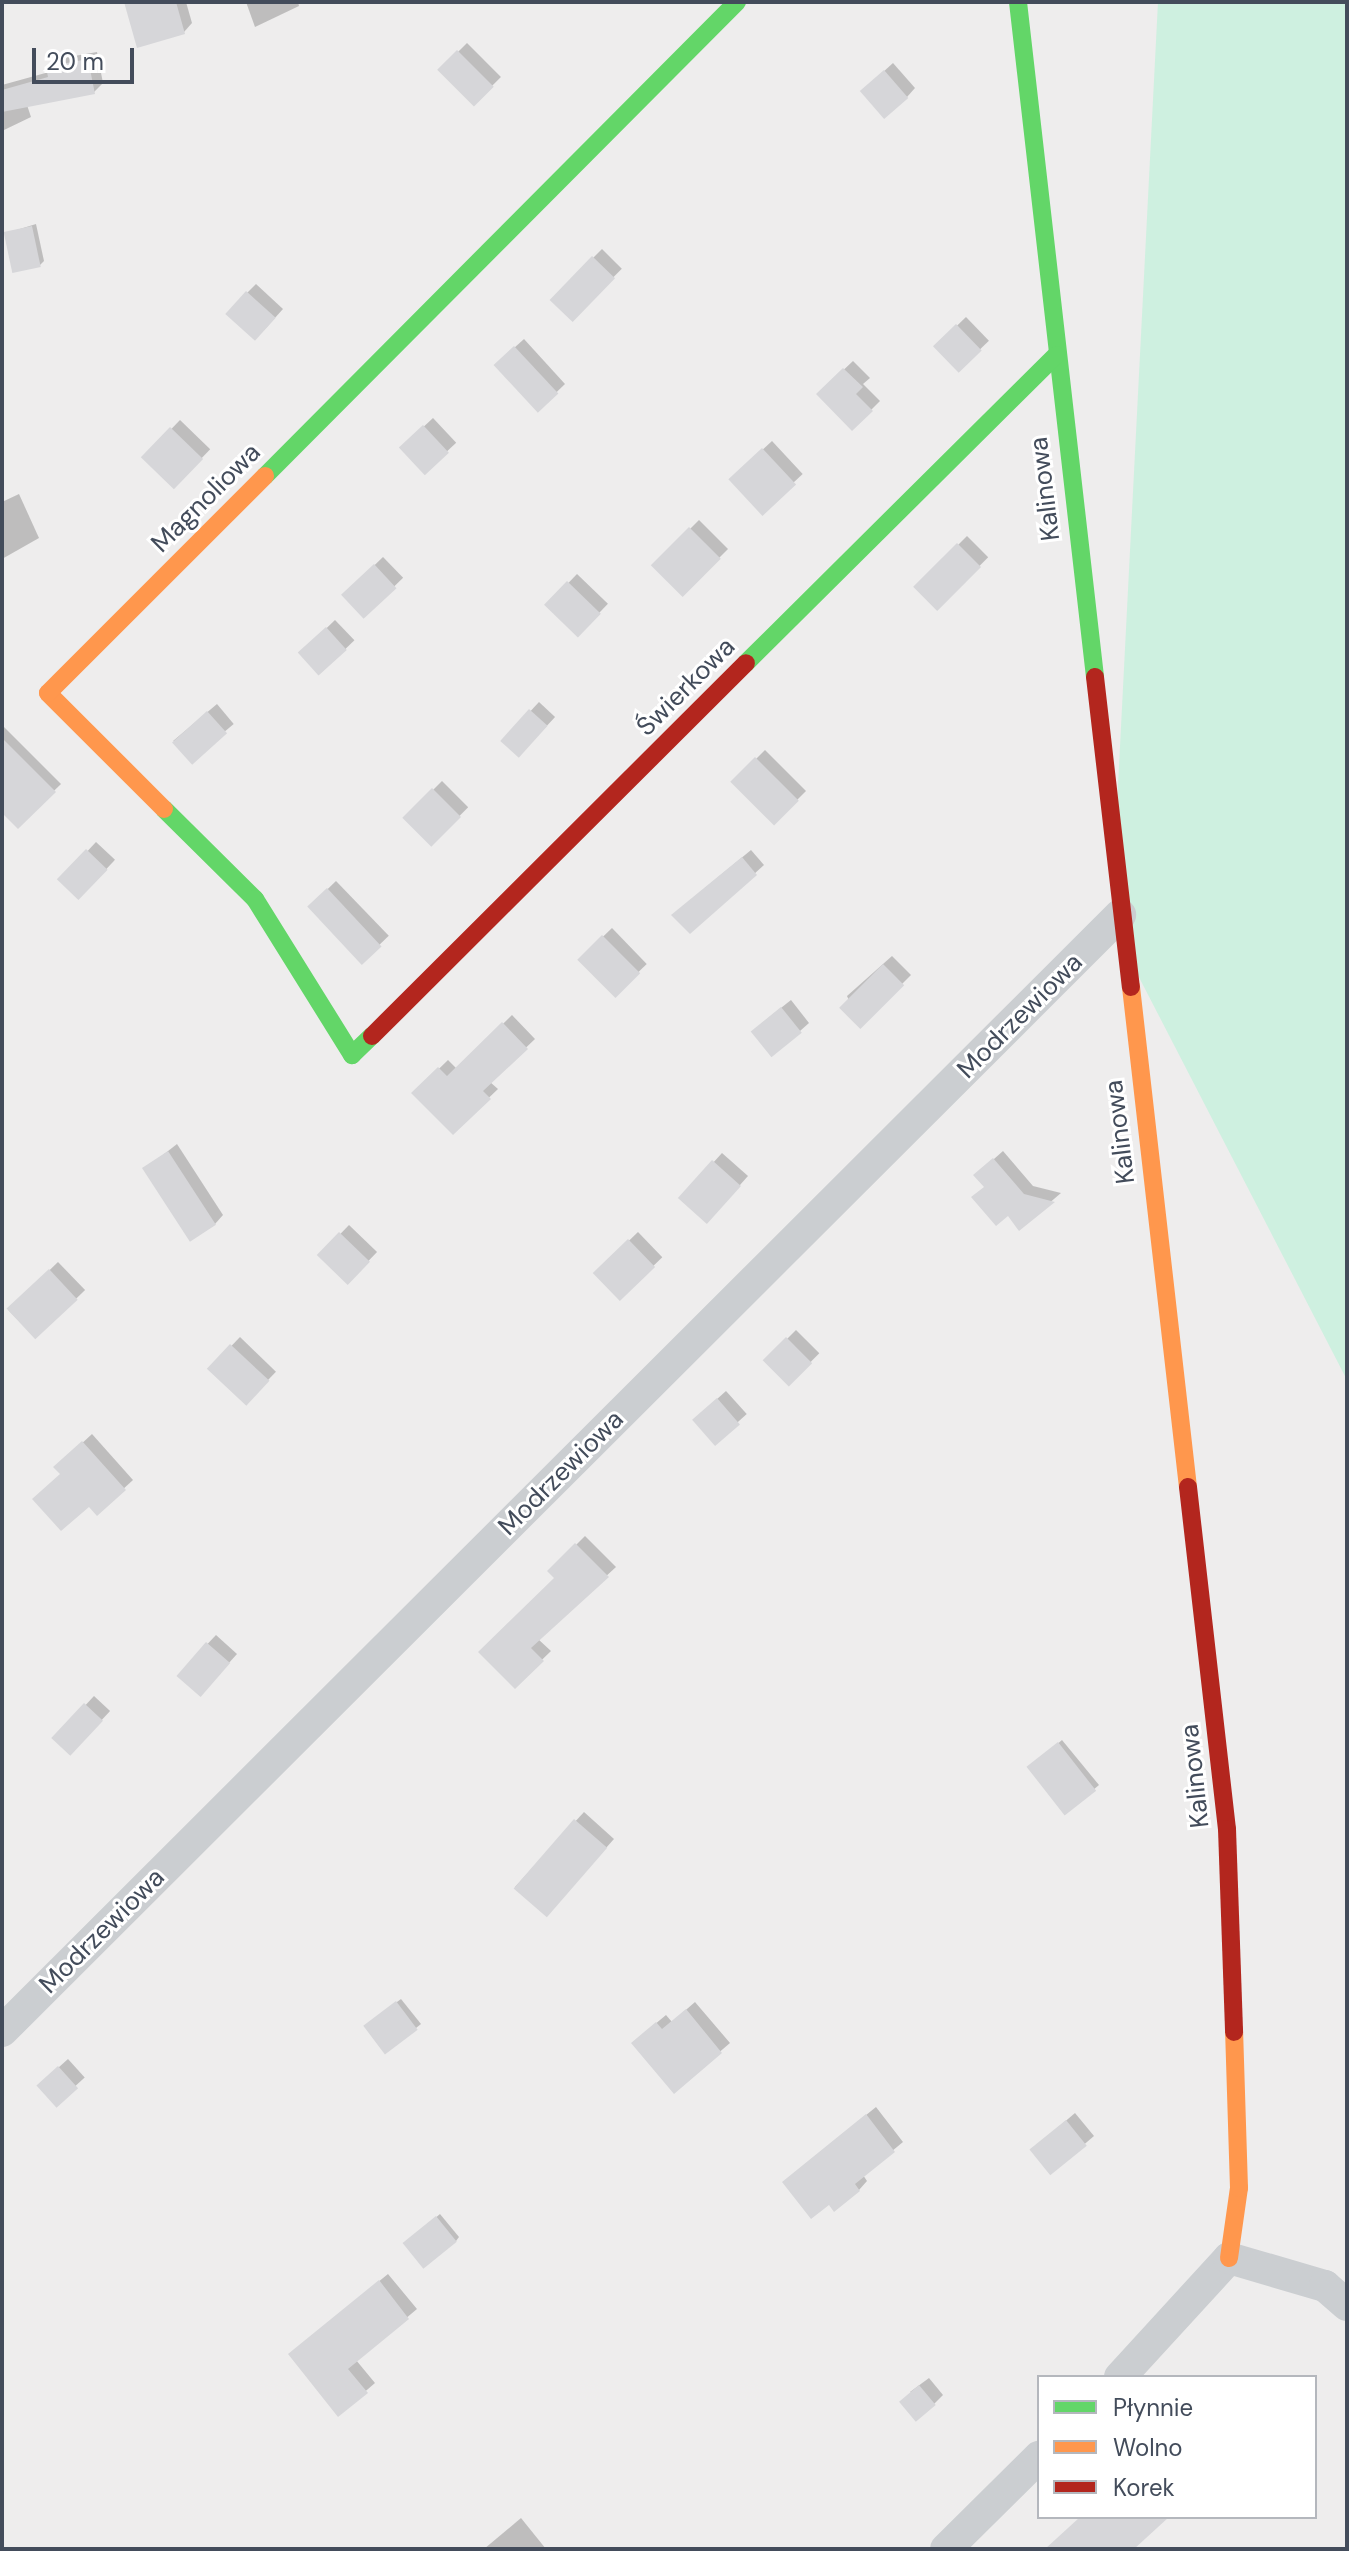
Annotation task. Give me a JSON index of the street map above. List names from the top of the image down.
{
  "streets": {
    "street": [
      "Kalinowa",
      "Magnoliowa",
      "Świerkowa",
      "Modrzewiowa"
    ]
  },
  "crossings": [
    ["Kalinowa", "Świerkowa"],
    ["Kalinowa", "Modrzewiowa"],
    ["Magnoliowa", "Świerkowa"]
  ],
  "legend": ["Płynnie", "Wolno", "Korek"],
  "scale_bar": "20 m"
}
